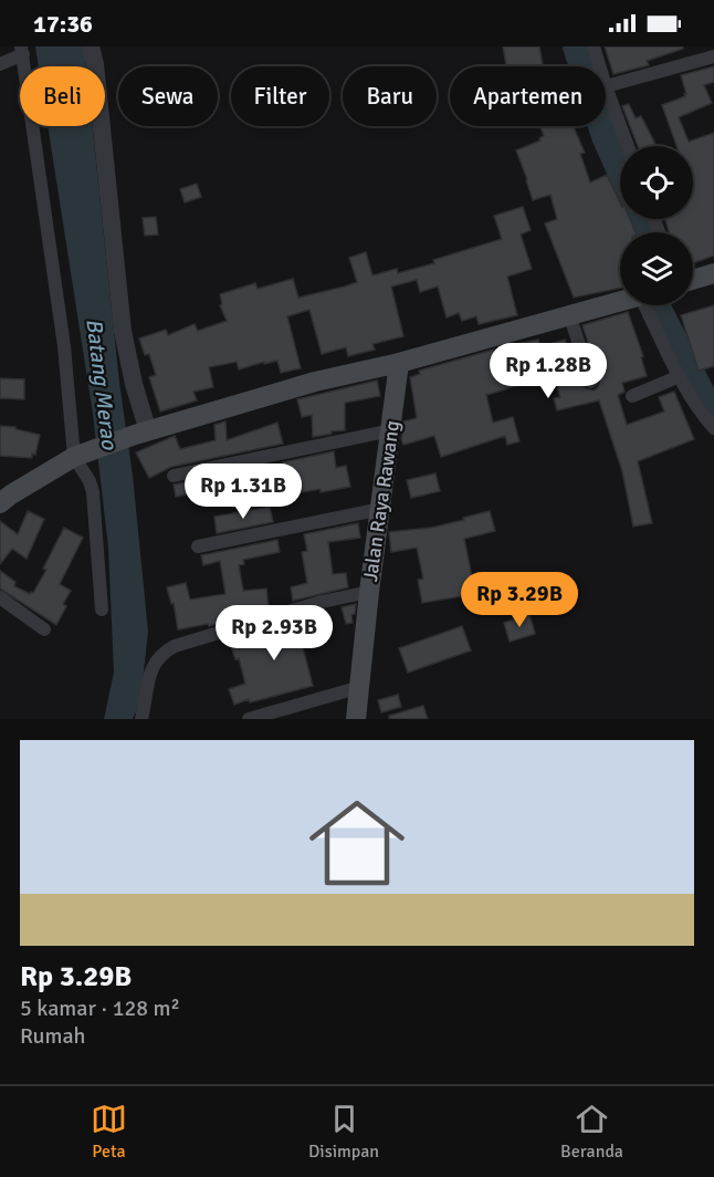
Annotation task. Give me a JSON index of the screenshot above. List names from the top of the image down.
{
  "streets": {
    "main road": ["Jalan Raya Rawang"]
  },
  "water": ["Batang Merao"],
  "page": {
    "status": "17:36",
    "chip": [
      "Beli",
      "Sewa",
      "Filter",
      "Baru",
      "Apartemen"
    ],
    "price": [
      "Rp 1.28B",
      "Rp 1.31B",
      "Rp 3.29B",
      "Rp 2.93B"
    ],
    "list": [
      {
        "name": "Rp 3.29B",
        "note": "5 kamar · 128 m² · Rumah"
      }
    ],
    "tabs": ["Peta", "Disimpan", "Beranda"]
  }
}
